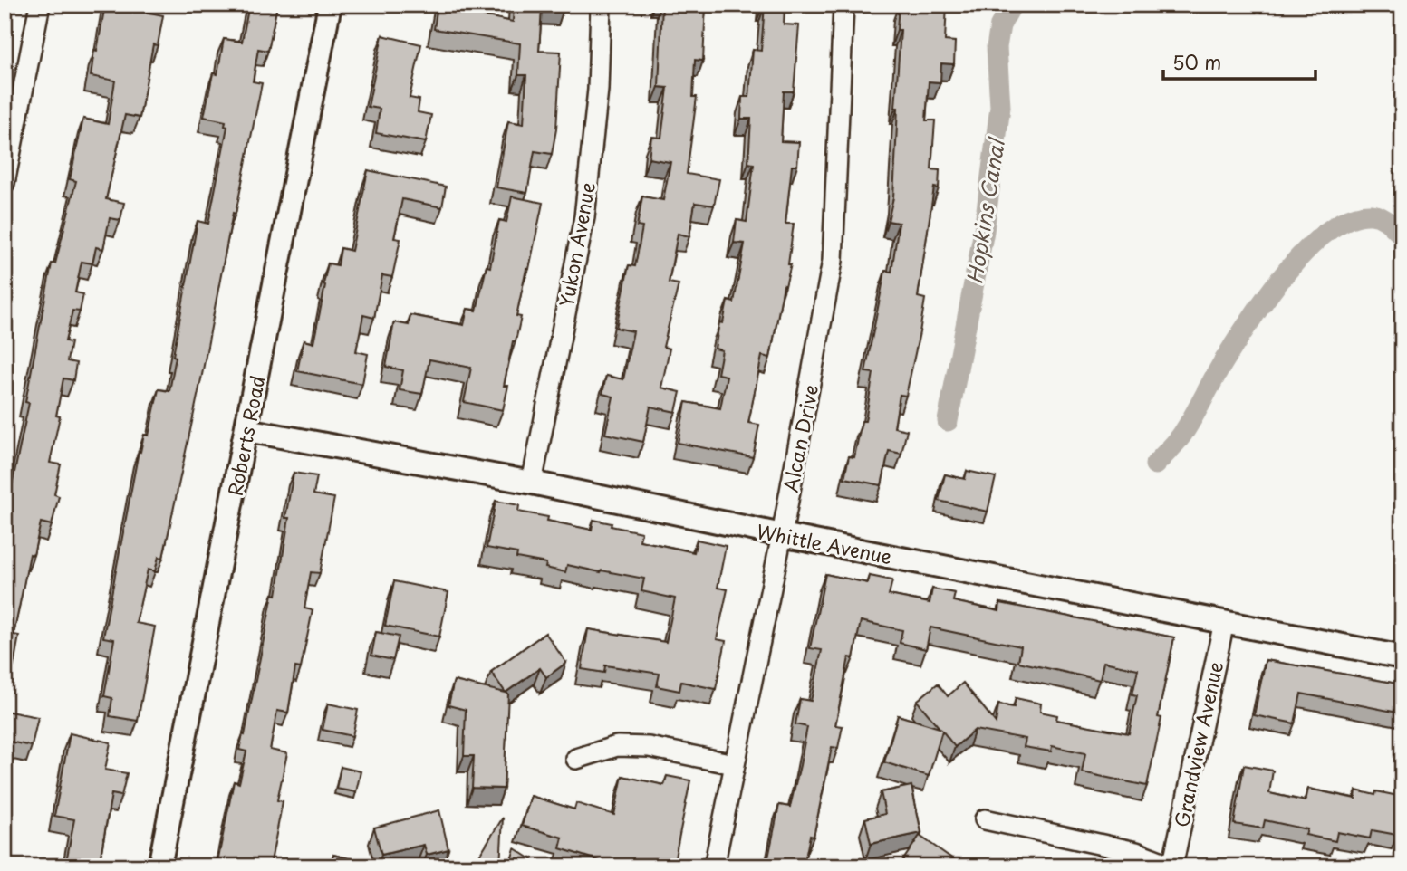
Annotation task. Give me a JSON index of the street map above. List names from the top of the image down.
{
  "streets": {
    "street": [
      "Yukon Avenue",
      "Roberts Road",
      "Alcan Drive",
      "Whittle Avenue",
      "Grandview Avenue"
    ]
  },
  "crossings": [
    ["Yukon Avenue", "Whittle Avenue"],
    ["Roberts Road", "Whittle Avenue"],
    ["Alcan Drive", "Whittle Avenue"],
    ["Whittle Avenue", "Grandview Avenue"]
  ],
  "water": ["Hopkins Canal"],
  "scale_bar": "50 m"
}
